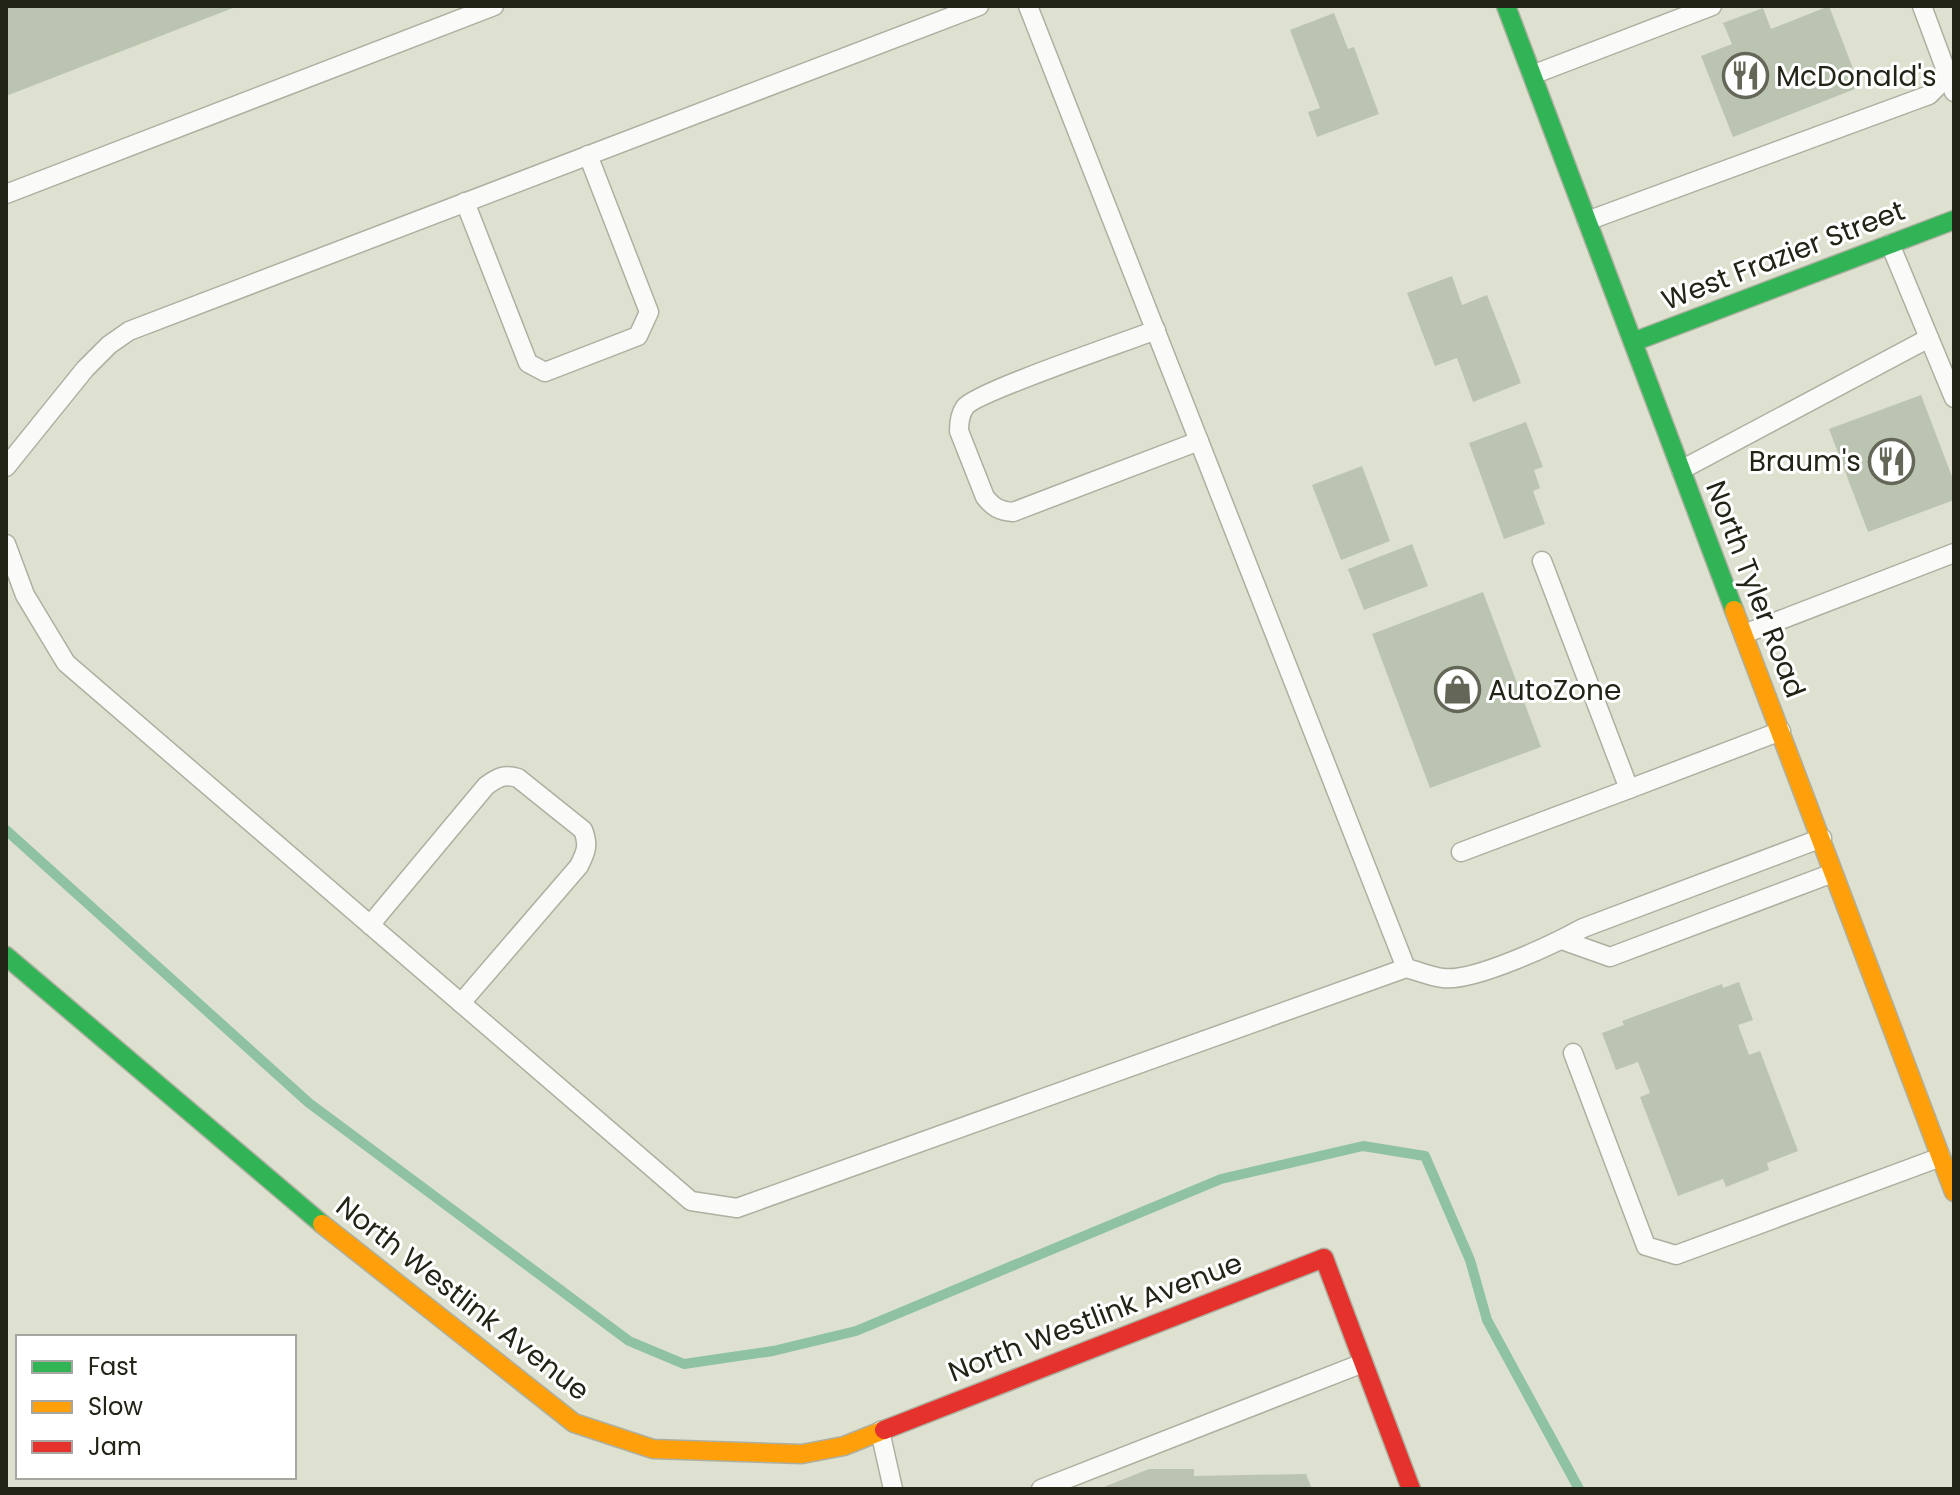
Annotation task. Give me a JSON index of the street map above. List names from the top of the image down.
{
  "streets": {
    "street": ["West Frazier Street", "North Tyler Road", "North Westlink Avenue"]
  },
  "crossings": [
    ["West Frazier Street", "North Tyler Road"]
  ],
  "places": {
    "restaurant": ["McDonald's", "Braum's"],
    "shop": ["AutoZone"]
  },
  "legend": ["Fast", "Slow", "Jam"]
}
